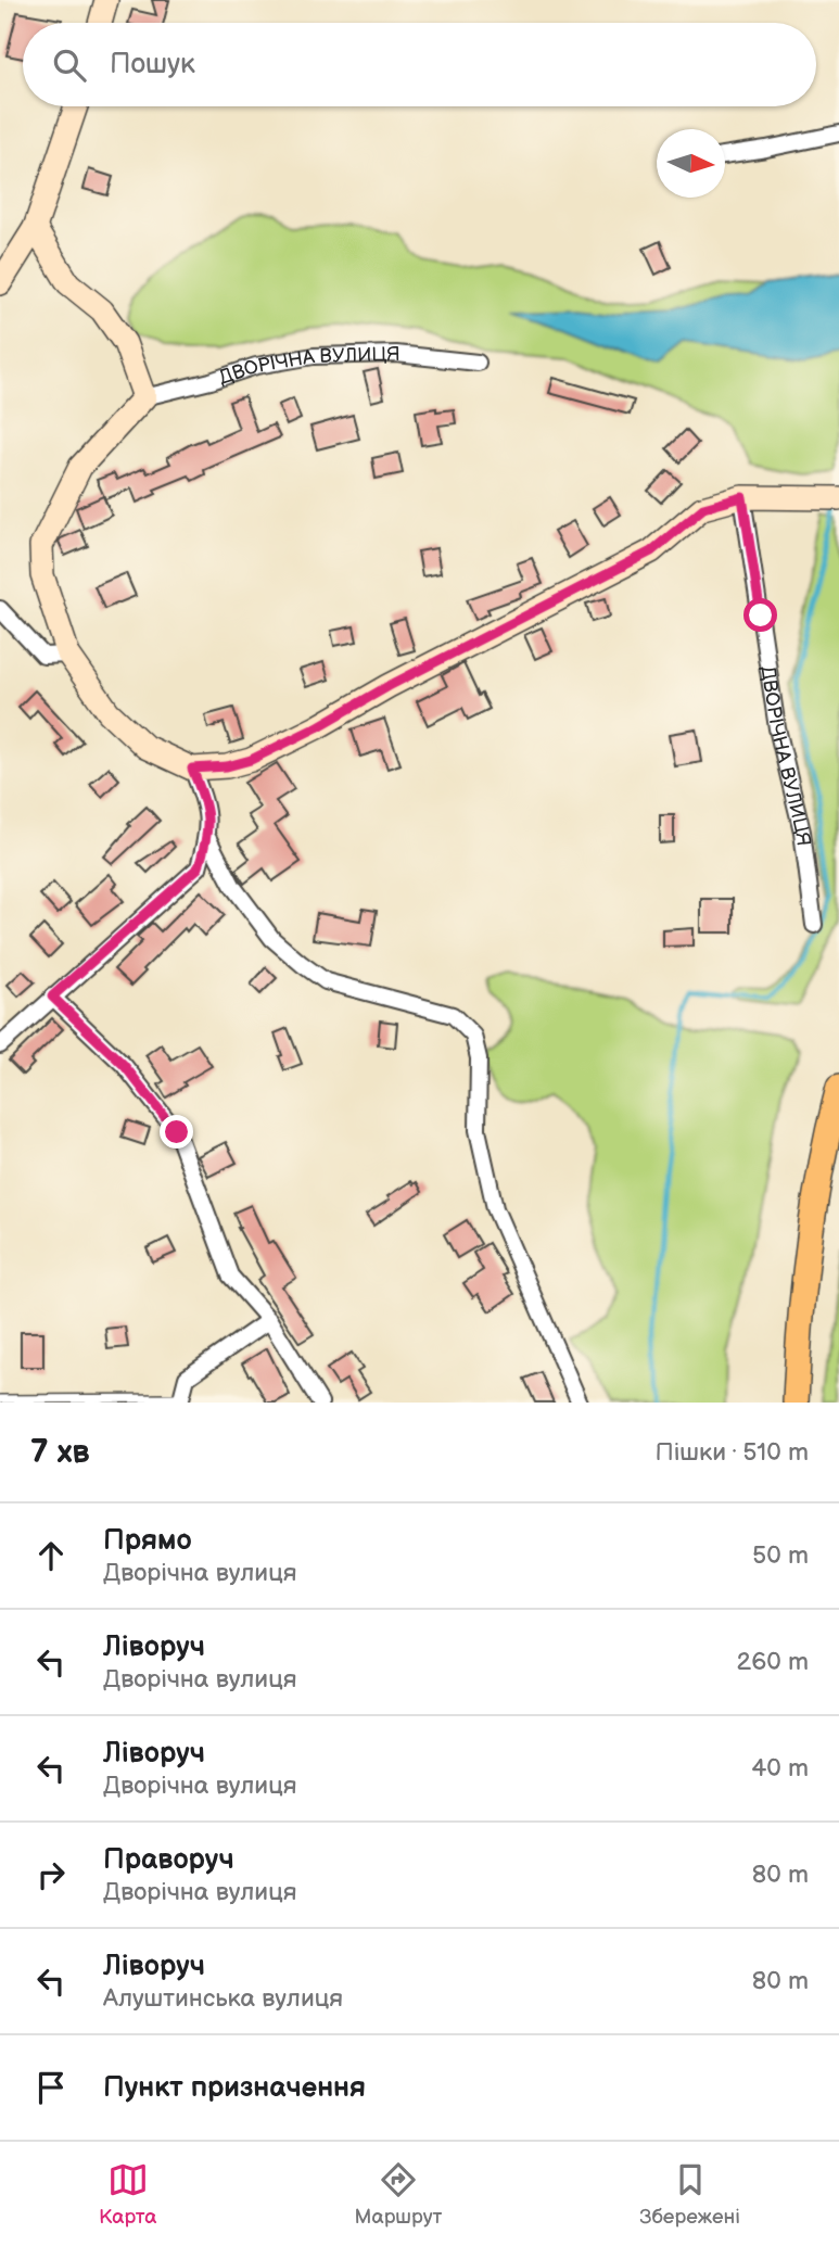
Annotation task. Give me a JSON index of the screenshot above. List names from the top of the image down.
{
  "streets": {
    "street": ["ДВОРІЧНА ВУЛИЦЯ"]
  },
  "north": "right",
  "page": {
    "search": "Пошук",
    "heading": ["7 хв", "Пішки · 510 m"],
    "list": [
      ["Прямо", "Дворічна вулиця", "50 m"],
      ["Ліворуч", "Дворічна вулиця", "260 m"],
      ["Ліворуч", "Дворічна вулиця", "40 m"],
      ["Праворуч", "Дворічна вулиця", "80 m"],
      ["Ліворуч", "Алуштинська вулиця", "80 m"],
      "Пункт призначення"
    ],
    "nav": ["Карта", "Маршрут", "Збережені"]
  }
}
